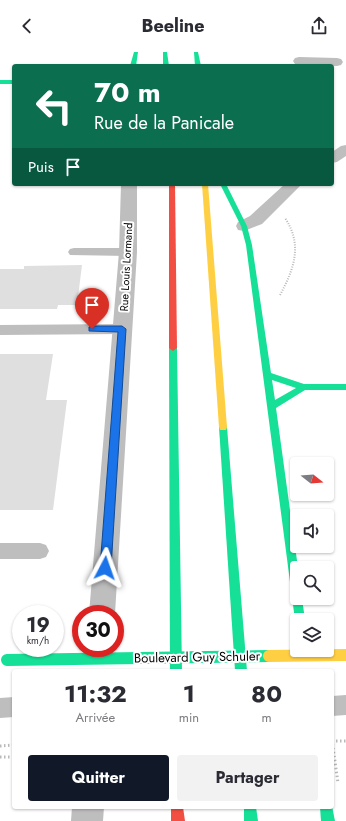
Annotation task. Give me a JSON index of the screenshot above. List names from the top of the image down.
{
  "streets": {
    "main road": ["Boulevard Guy Schuler"],
    "street": ["Rue Louis Lormand"]
  },
  "north": "right",
  "page": {
    "header": "Beeline",
    "turn": ["70 m", "Rue de la Panicale"],
    "then": "Puis",
    "speed": "19 km/h",
    "limit": "30",
    "eta": [
      "11:32",
      "Arrivée",
      "1",
      "min",
      "80",
      "m"
    ],
    "buttons": ["Quitter", "Partager"]
  }
}
